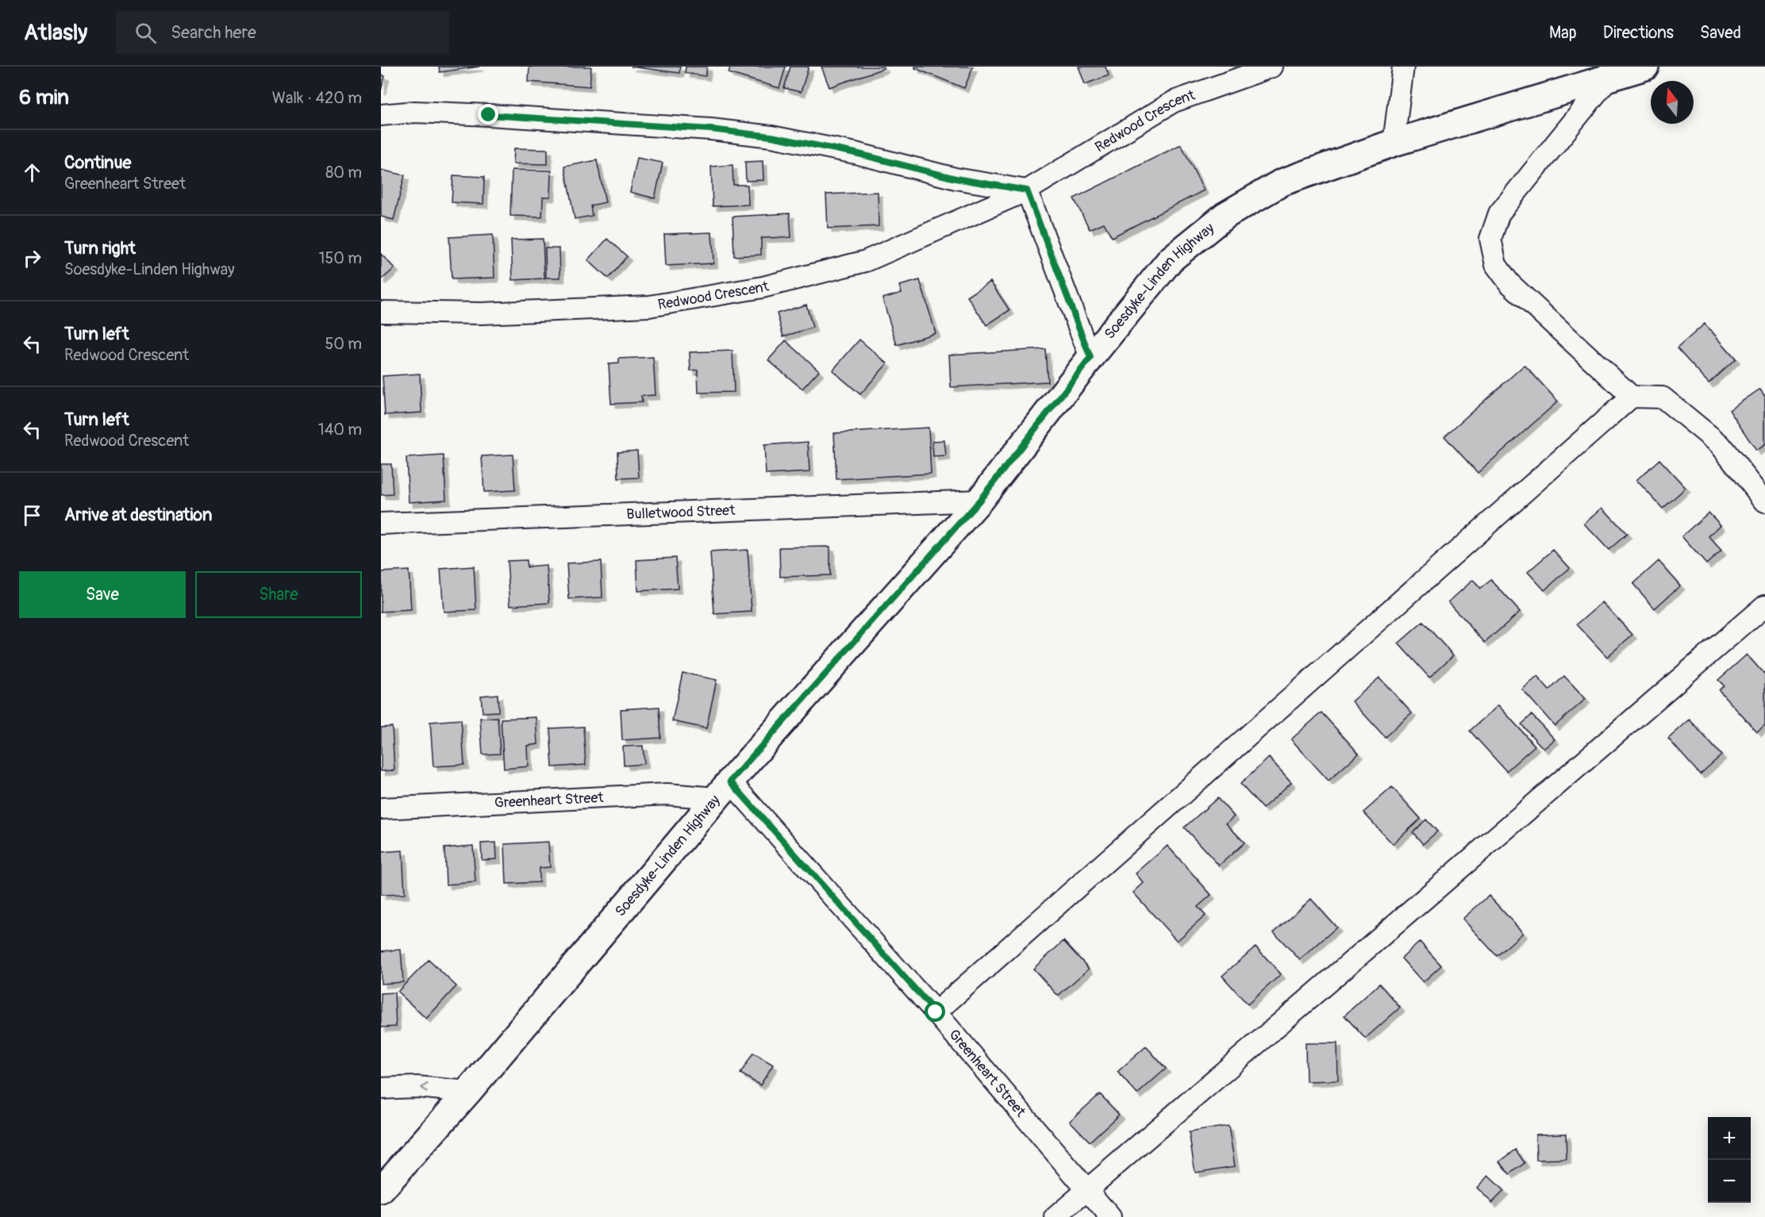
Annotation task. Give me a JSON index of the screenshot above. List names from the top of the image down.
{
  "streets": {
    "main road": ["Soesdyke-Linden Highway"],
    "street": ["Redwood Crescent", "Bulletwood Street", "Greenheart Street"]
  },
  "crossings": [
    ["Soesdyke-Linden Highway", "Bulletwood Street"],
    ["Soesdyke-Linden Highway", "Greenheart Street"]
  ],
  "north": "top",
  "page": {
    "header": "Atlasly",
    "search": "Search here",
    "nav": ["Map", "Directions", "Saved"],
    "heading": ["6 min", "Walk · 420 m"],
    "list": [
      ["Continue", "Greenheart Street", "80 m"],
      ["Turn right", "Soesdyke-Linden Highway", "150 m"],
      ["Turn left", "Redwood Crescent", "50 m"],
      ["Turn left", "Redwood Crescent", "140 m"],
      "Arrive at destination"
    ],
    "buttons": ["Save", "Share"],
    "map_buttons": ["+", "−"]
  }
}
